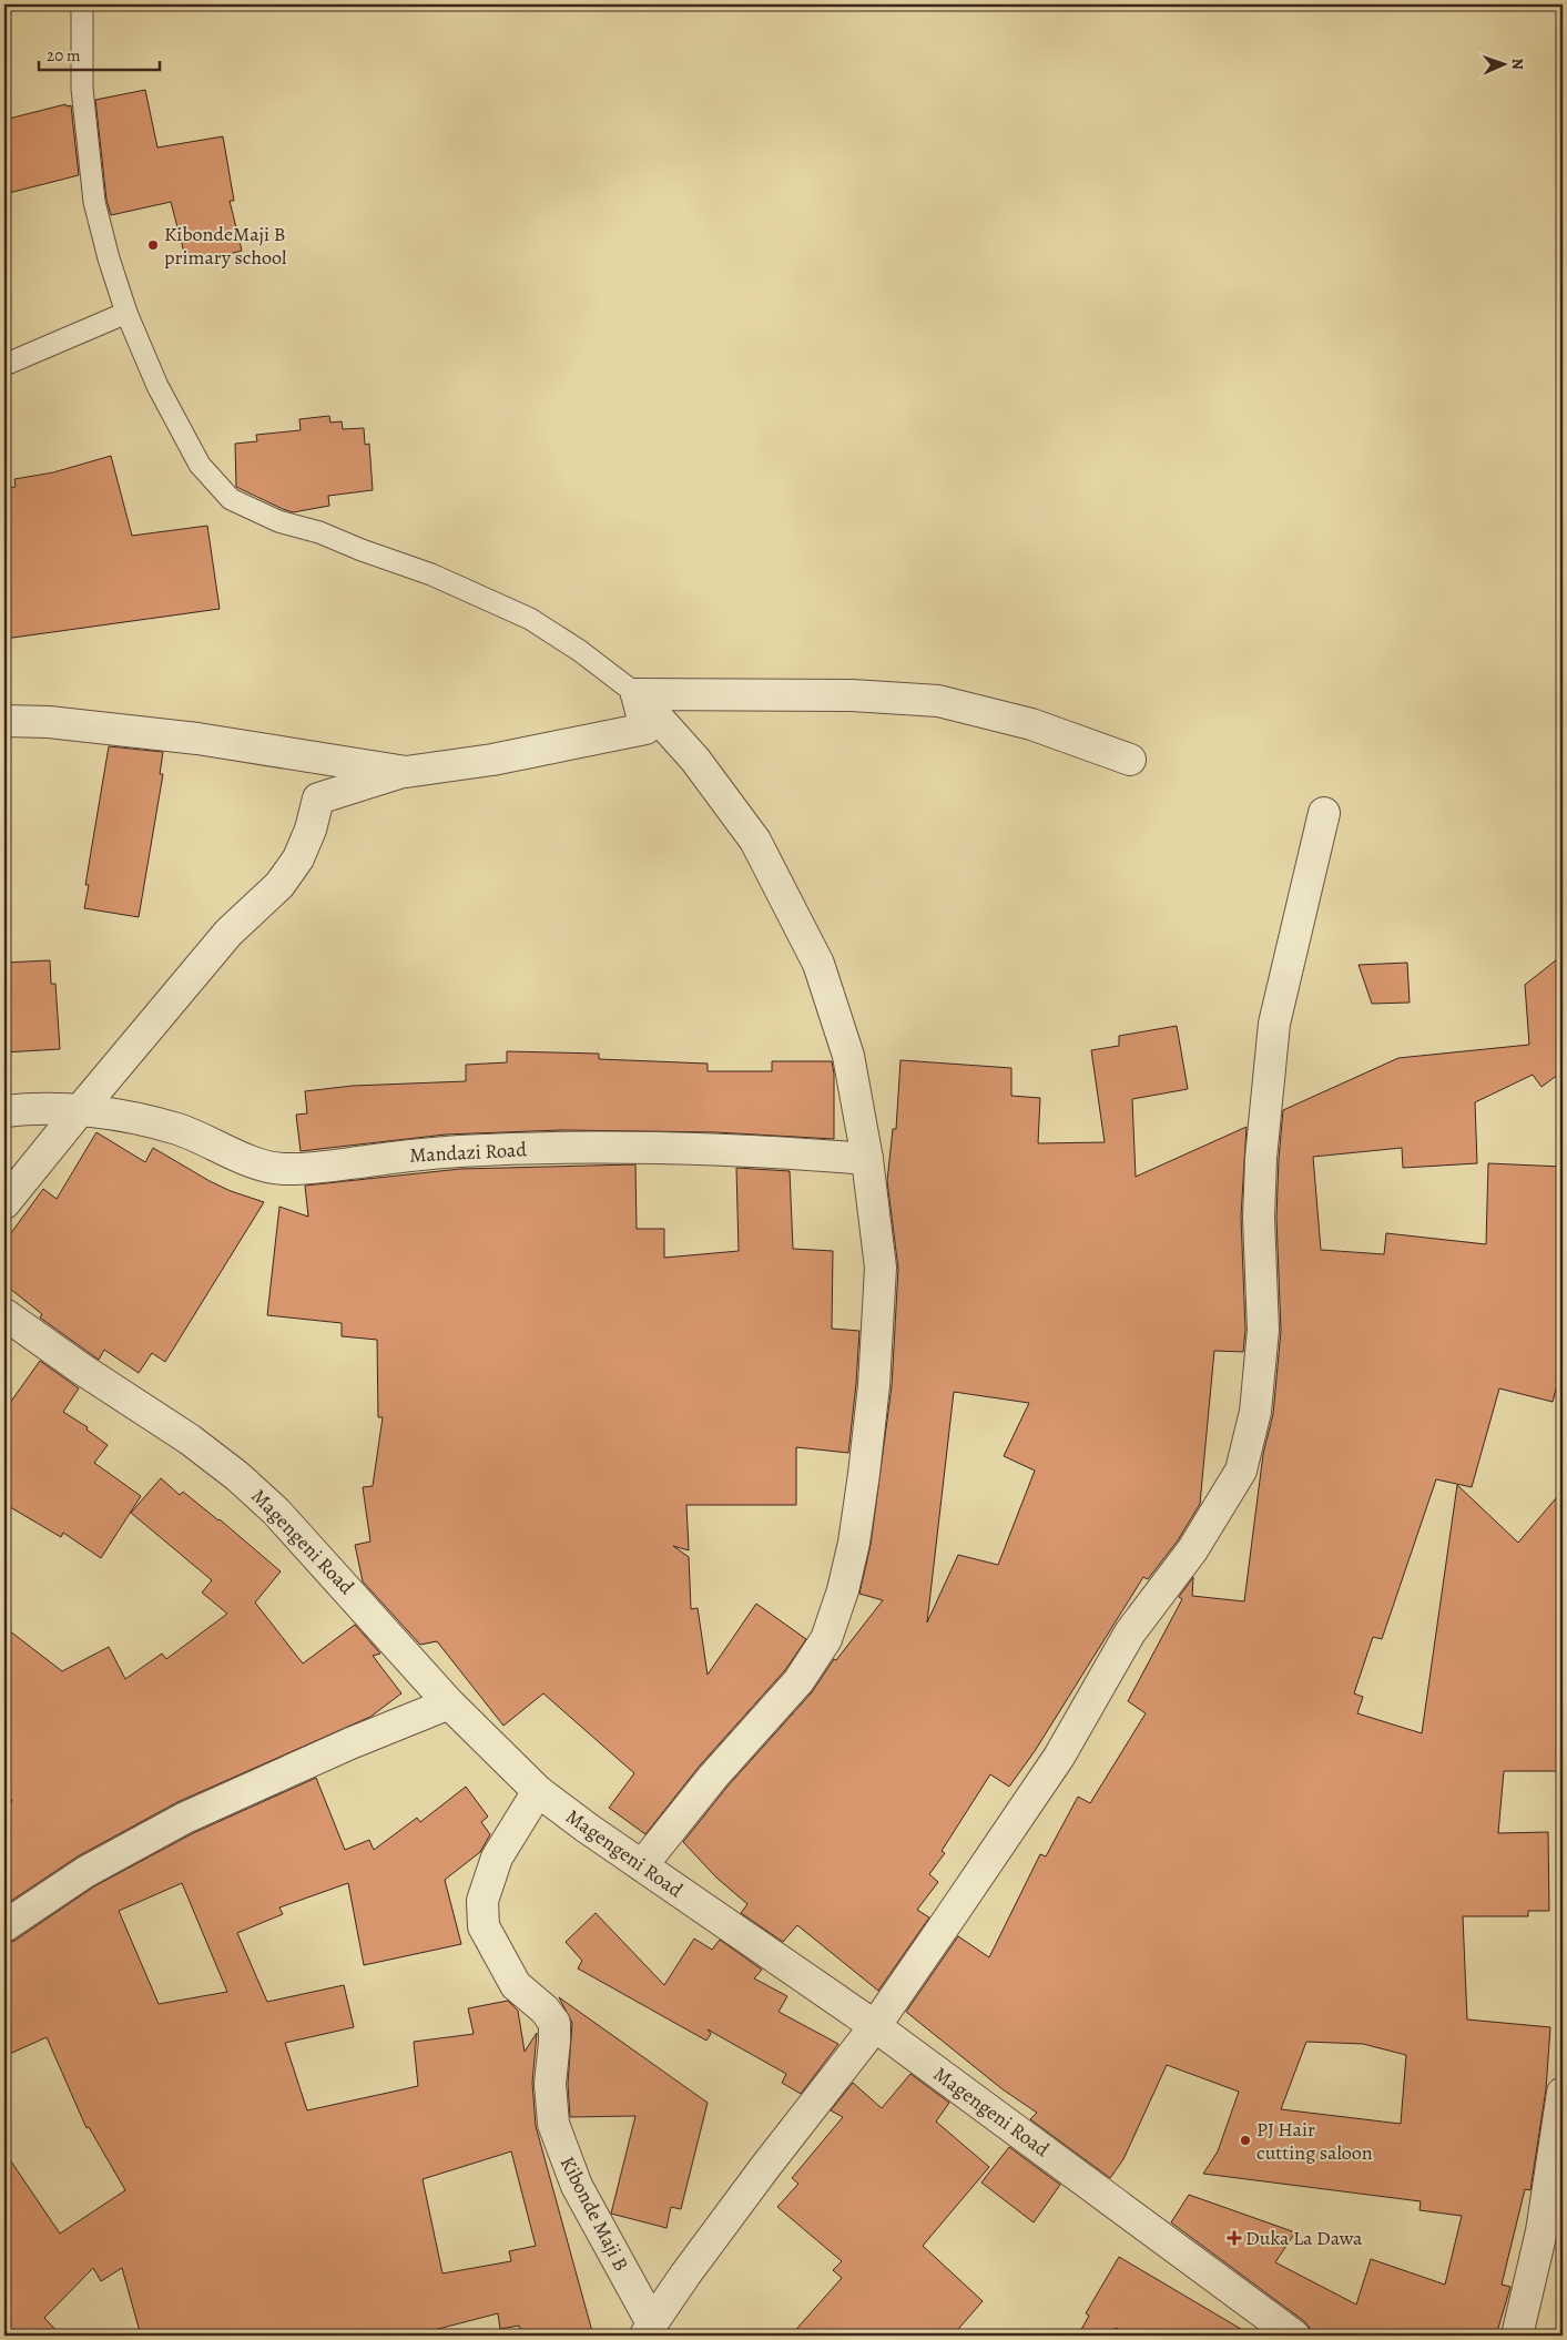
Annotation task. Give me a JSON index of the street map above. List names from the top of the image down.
{
  "streets": {
    "street": ["Mandazi Road", "Magengeni Road", "Kibonde Maji B"]
  },
  "crossings": [
    ["Magengeni Road", "Kibonde Maji B"]
  ],
  "places": {
    "other": ["KibondeMaji B primary school", "PJ Hair cutting saloon"],
    "health": ["Duka La Dawa"]
  },
  "scale_bar": "20 m",
  "north": "right"
}
